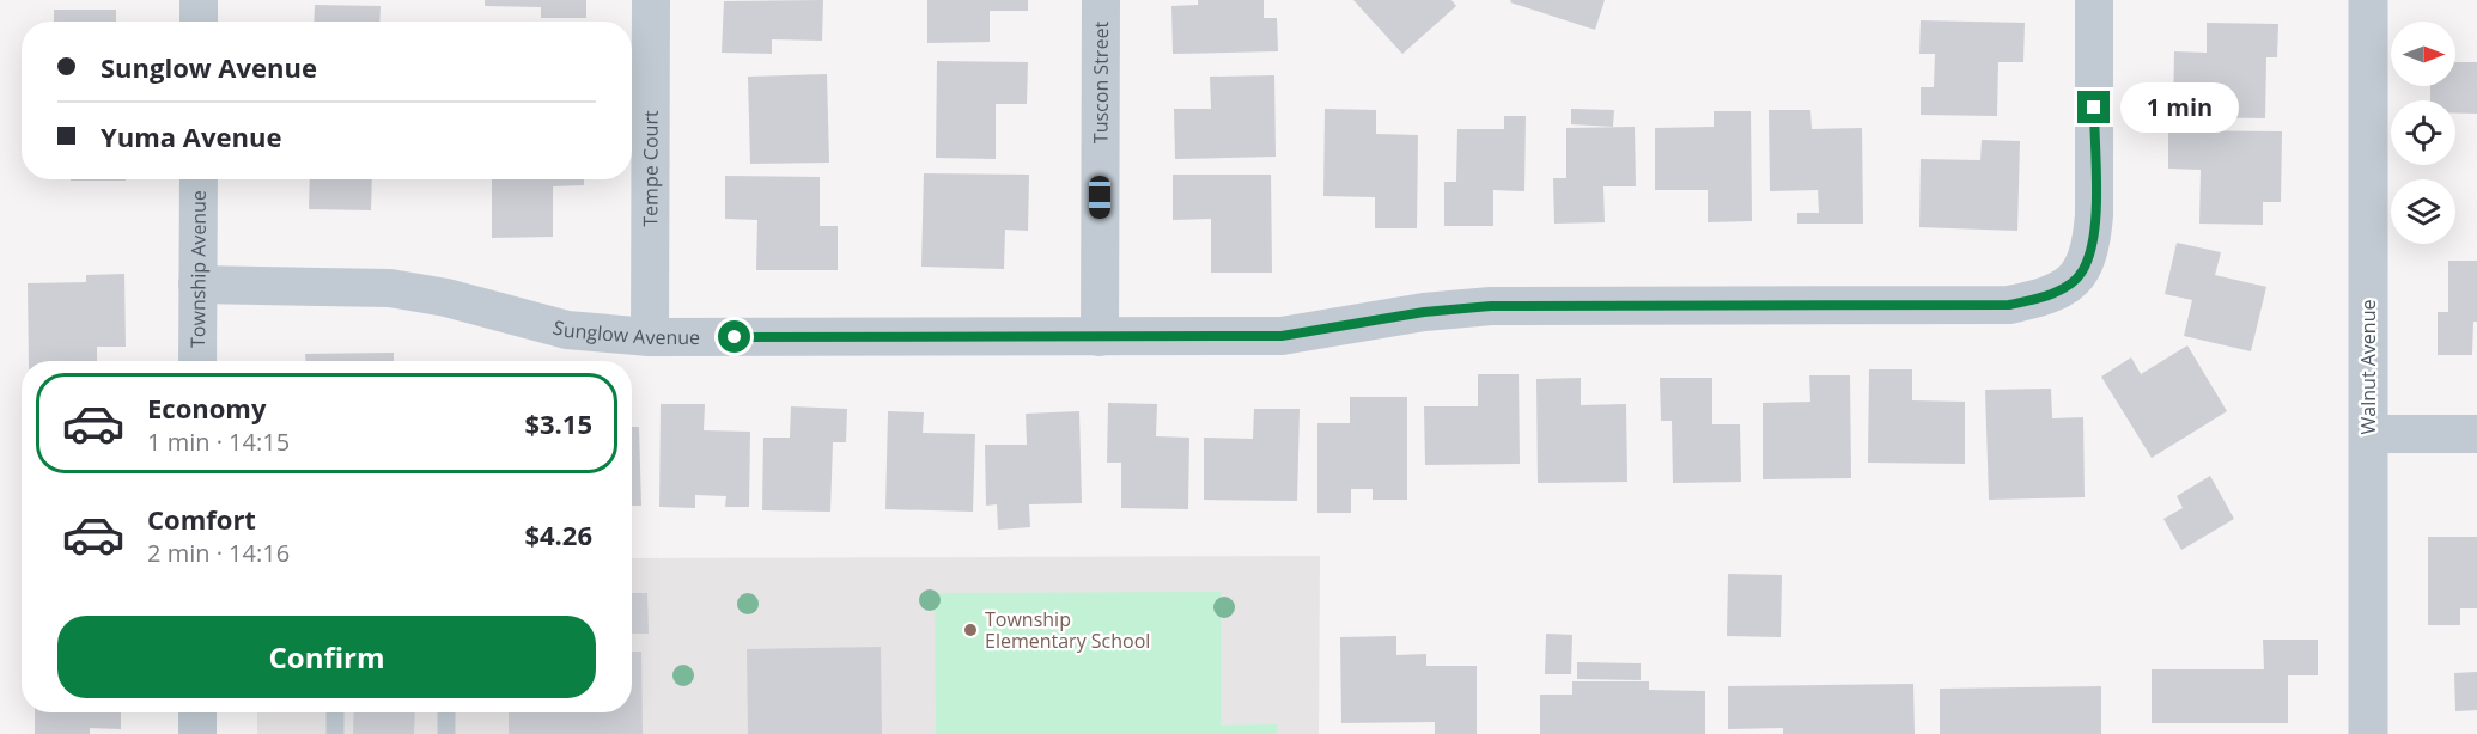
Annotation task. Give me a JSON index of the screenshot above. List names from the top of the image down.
{
  "streets": {
    "street": [
      "Tuscon Street",
      "Tempe Court",
      "Township Avenue",
      "Sunglow Avenue",
      "Walnut Avenue"
    ]
  },
  "crossings": [
    ["Tuscon Street", "Sunglow Avenue"],
    ["Tempe Court", "Sunglow Avenue"],
    ["Township Avenue", "Sunglow Avenue"]
  ],
  "places": ["Township Elementary School"],
  "north": "right",
  "page": {
    "banner": ["Sunglow Avenue", "Yuma Avenue"],
    "bubble": "1 min",
    "list": [
      {
        "name": "Economy",
        "note": "1 min · 14:15",
        "value": "$3.15"
      },
      {
        "name": "Comfort",
        "note": "2 min · 14:16",
        "value": "$4.26"
      }
    ],
    "buttons": "Confirm"
  }
}
